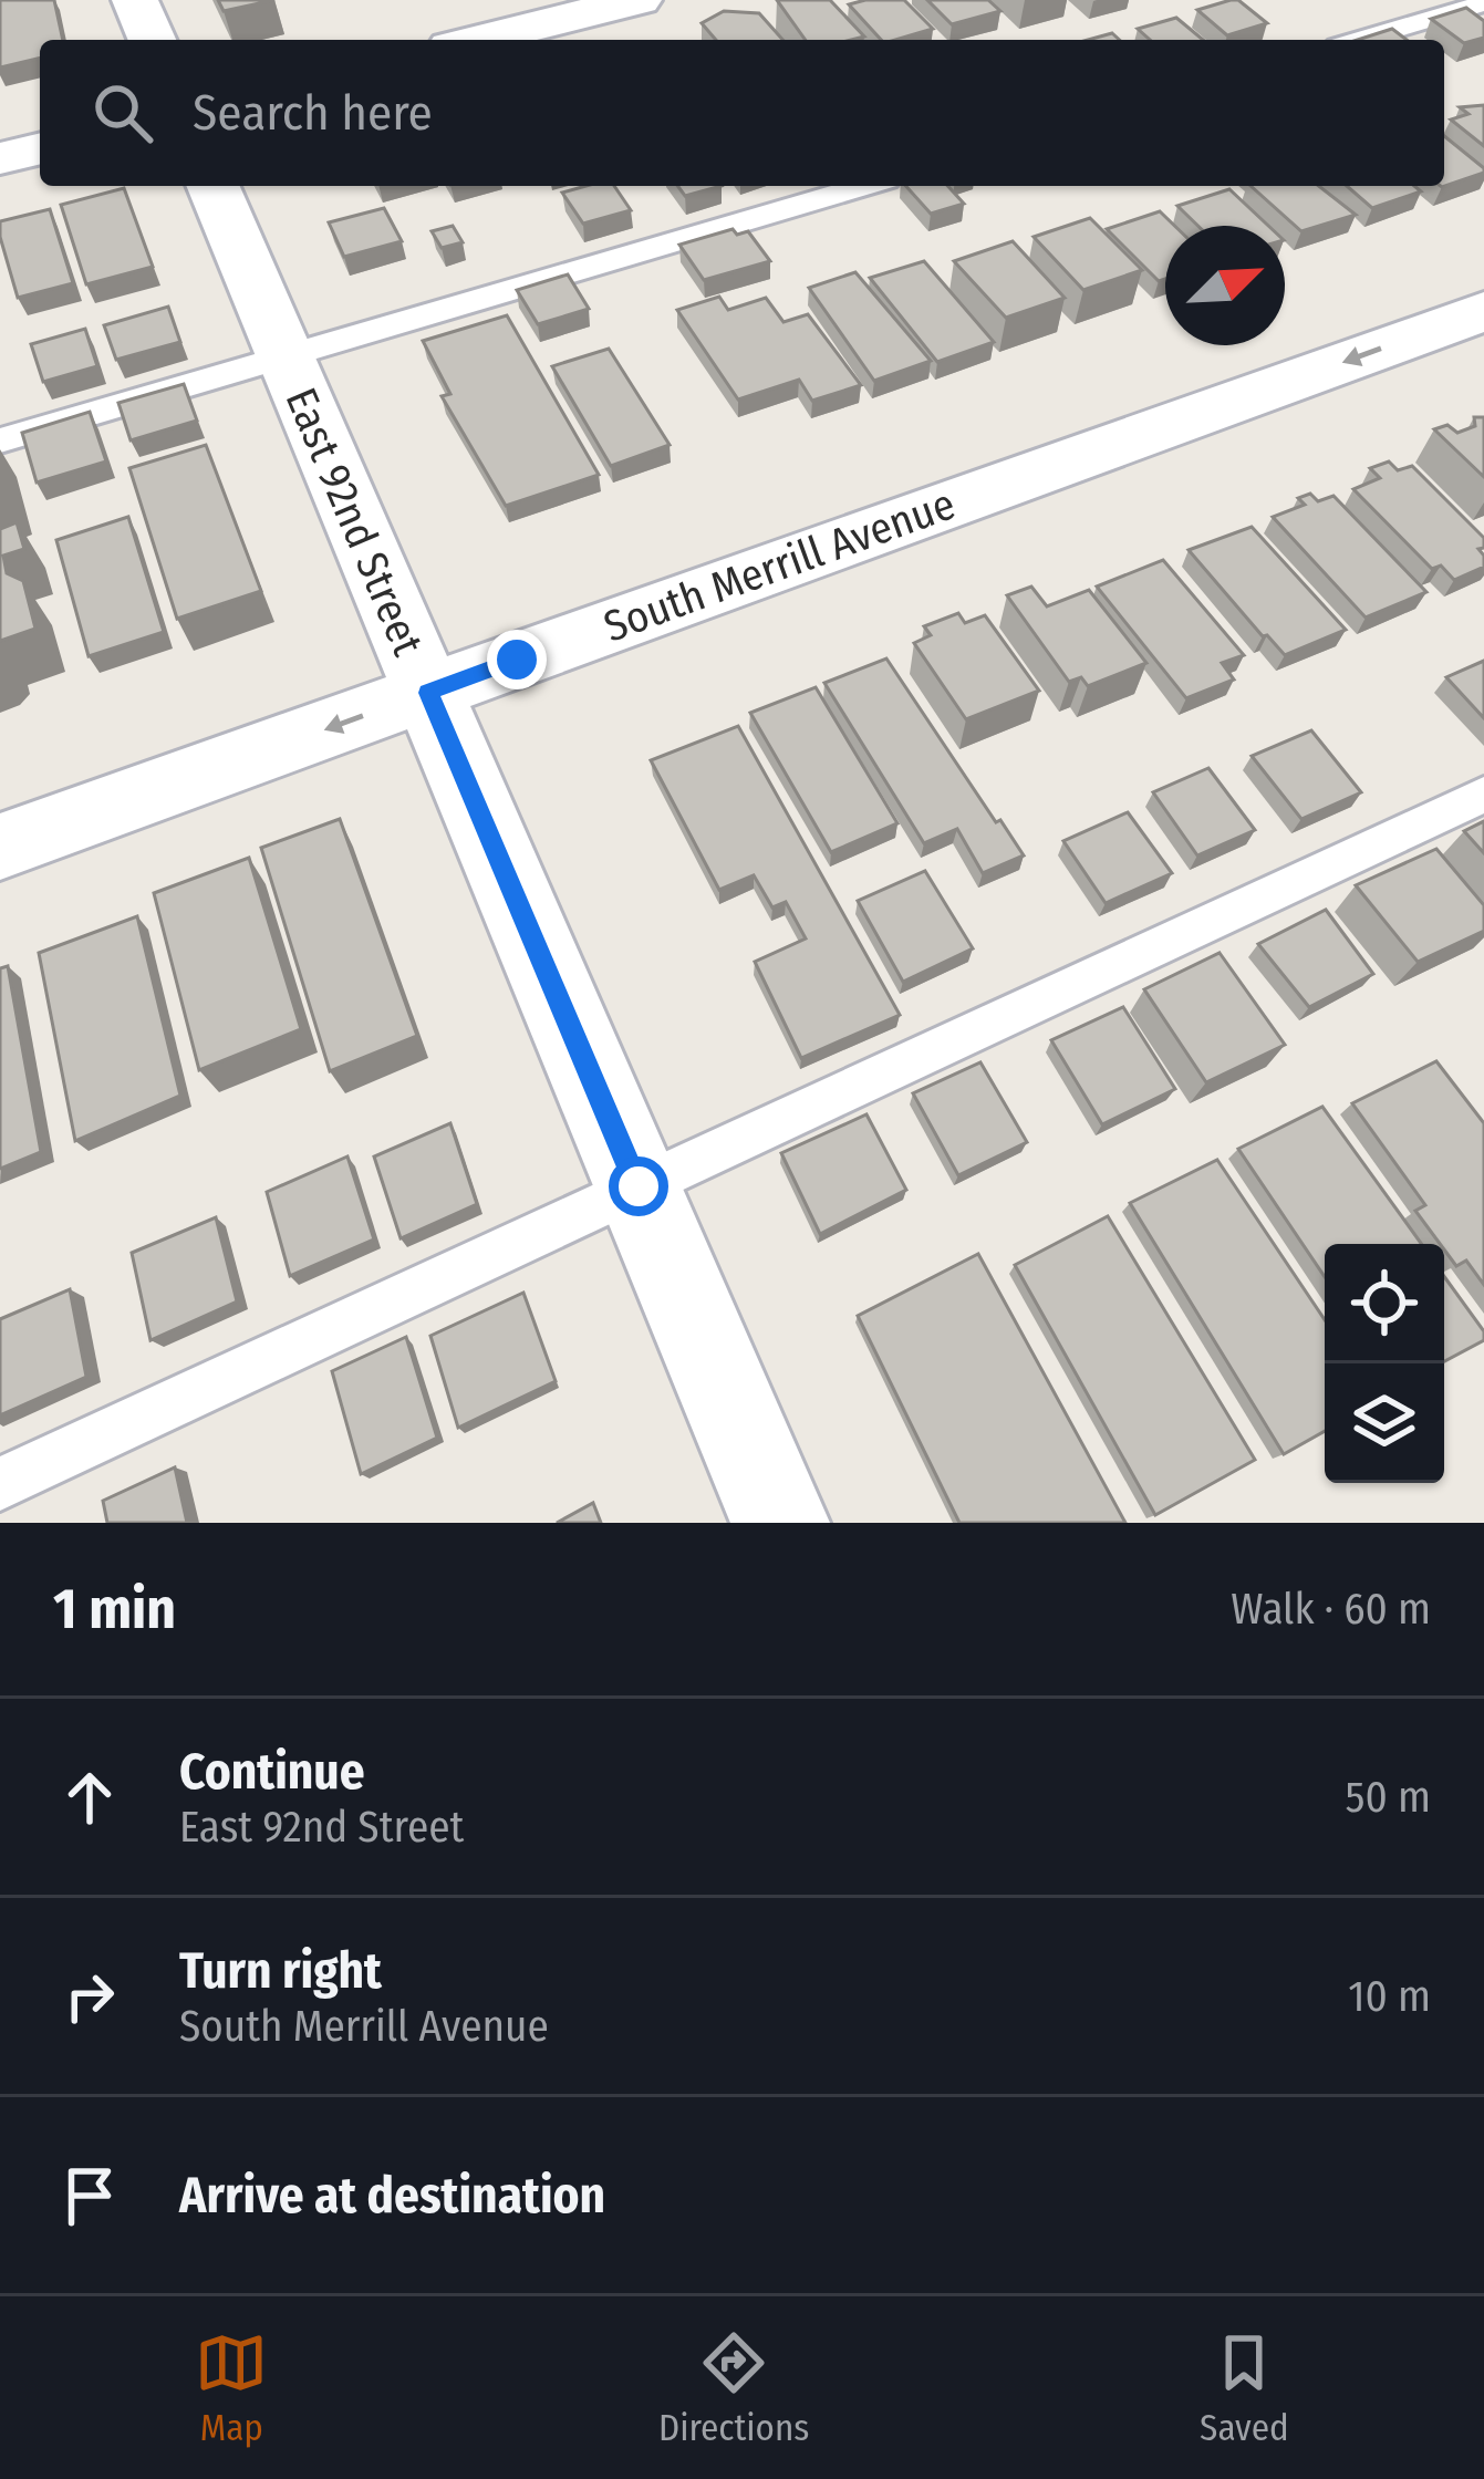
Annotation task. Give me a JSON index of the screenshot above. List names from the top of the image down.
{
  "streets": {
    "street": ["East 92nd Street", "South Merrill Avenue"]
  },
  "crossings": [
    ["East 92nd Street", "South Merrill Avenue"]
  ],
  "one_way": ["South Merrill Avenue"],
  "north": "top right",
  "page": {
    "search": "Search here",
    "heading": ["1 min", "Walk · 60 m"],
    "list": [
      ["Continue", "East 92nd Street", "50 m"],
      ["Turn right", "South Merrill Avenue", "10 m"],
      "Arrive at destination"
    ],
    "nav": ["Map", "Directions", "Saved"]
  }
}
